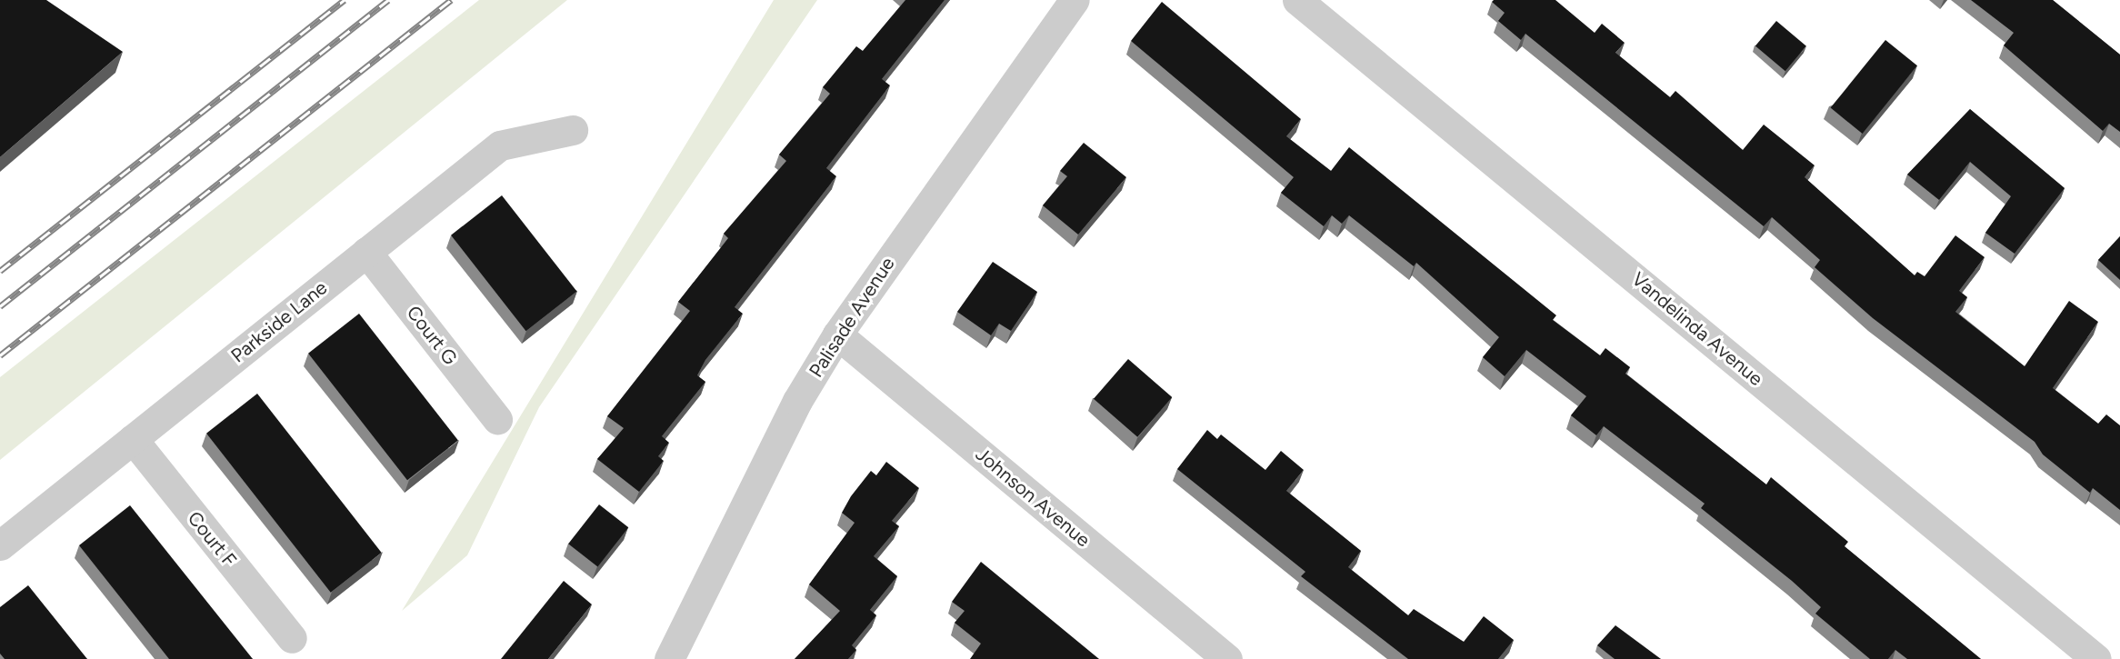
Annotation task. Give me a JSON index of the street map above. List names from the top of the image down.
{
  "streets": {
    "street": [
      "Palisade Avenue",
      "Parkside Lane",
      "Vandelinda Avenue",
      "Court G",
      "Johnson Avenue",
      "Court F"
    ]
  },
  "crossings": [
    ["Palisade Avenue", "Johnson Avenue"],
    ["Parkside Lane", "Court G"],
    ["Parkside Lane", "Court F"]
  ]
}
